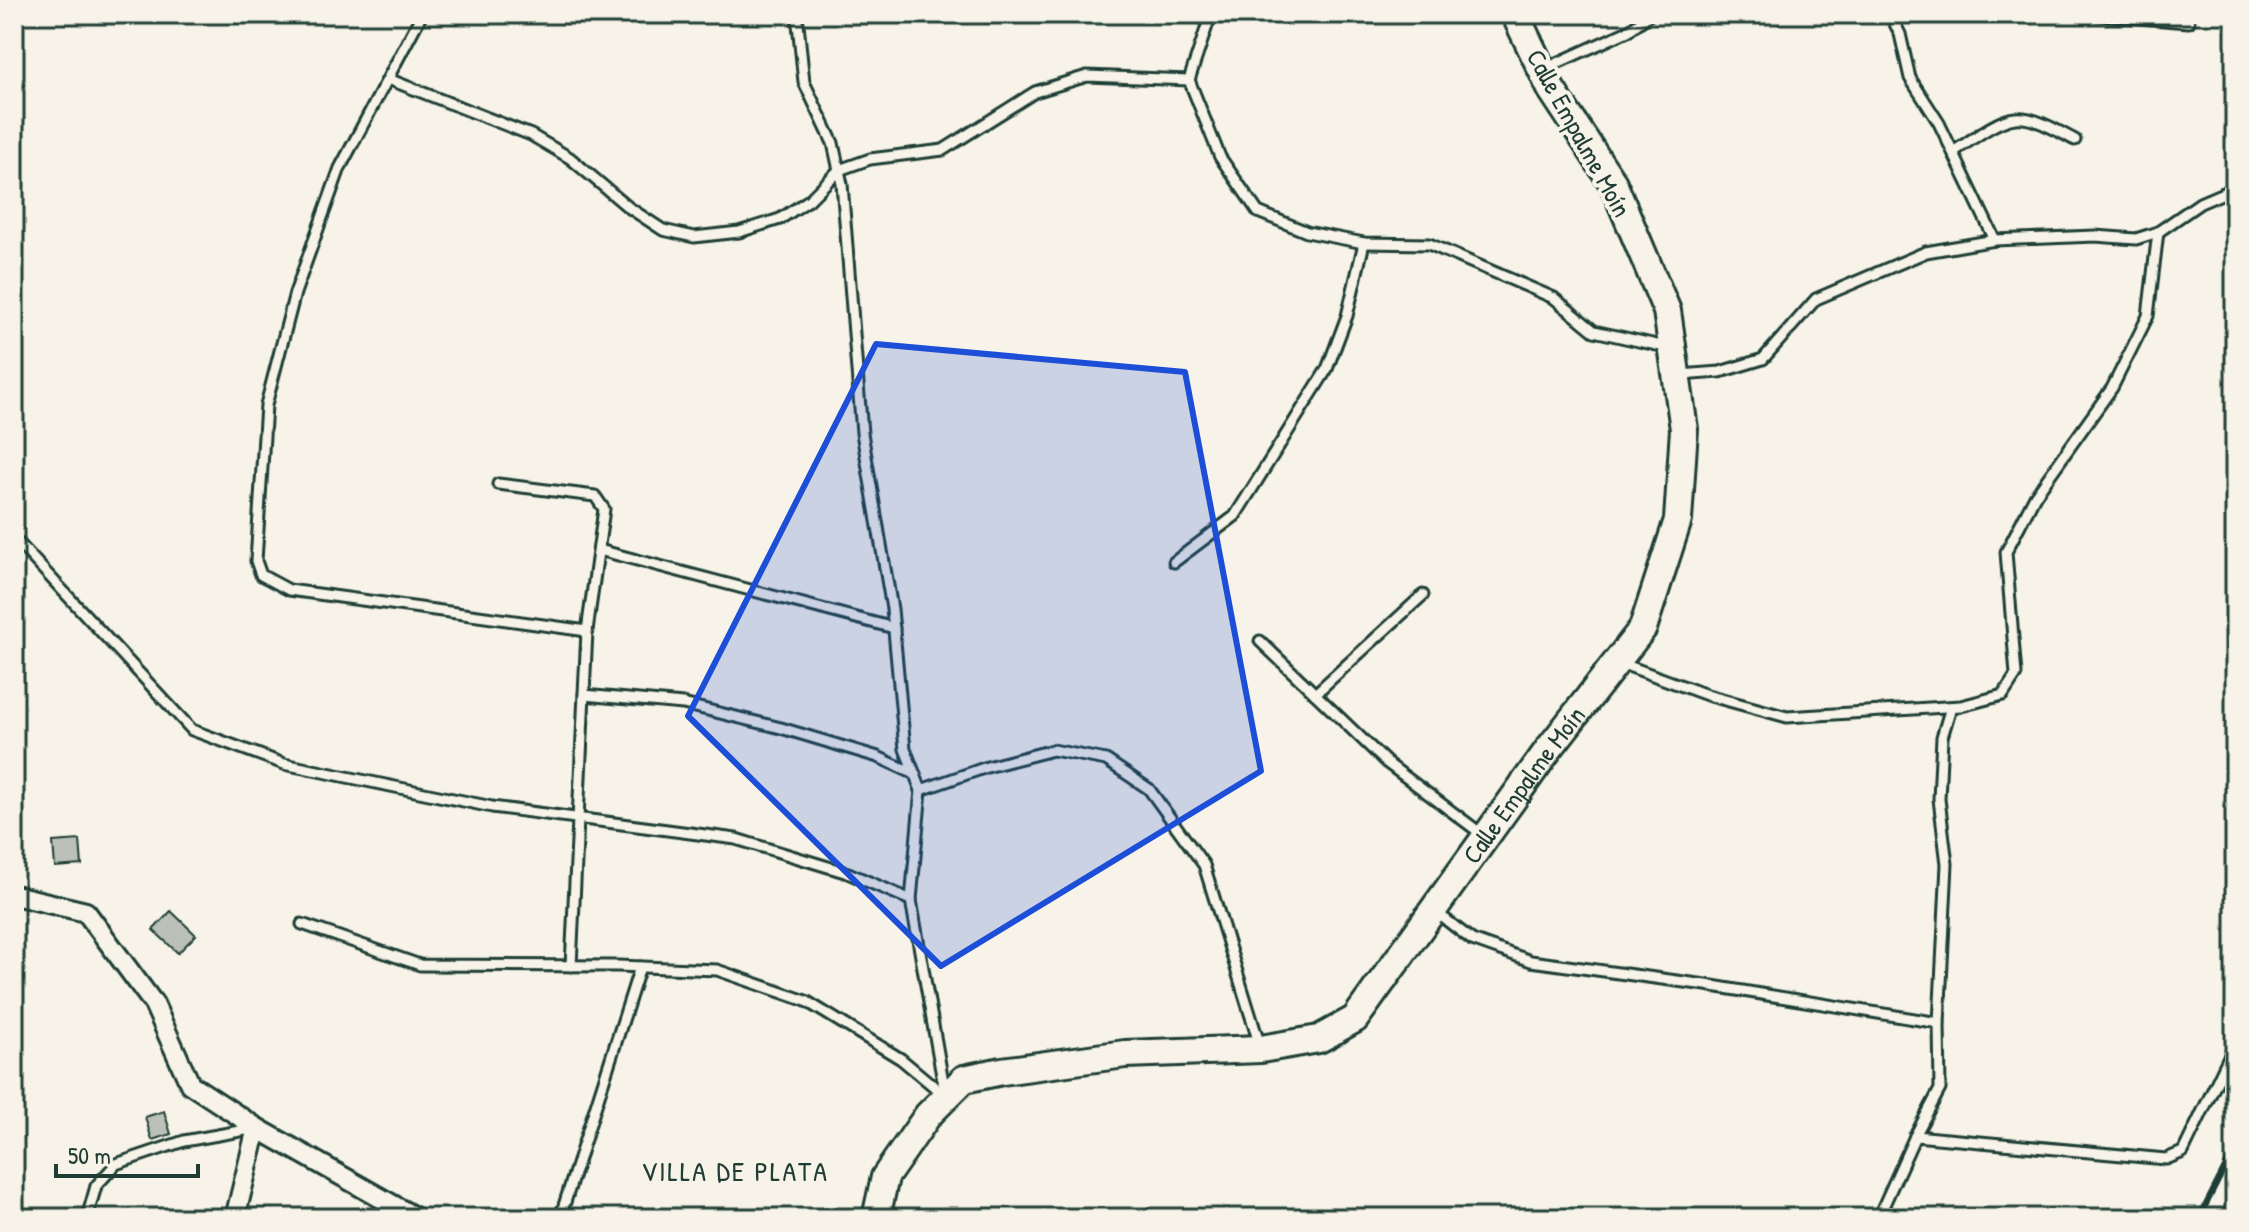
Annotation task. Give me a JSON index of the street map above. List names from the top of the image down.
{
  "streets": {
    "street": ["Calle Empalme Moín"]
  },
  "districts": ["VILLA DE PLATA"],
  "scale_bar": "50 m"
}
